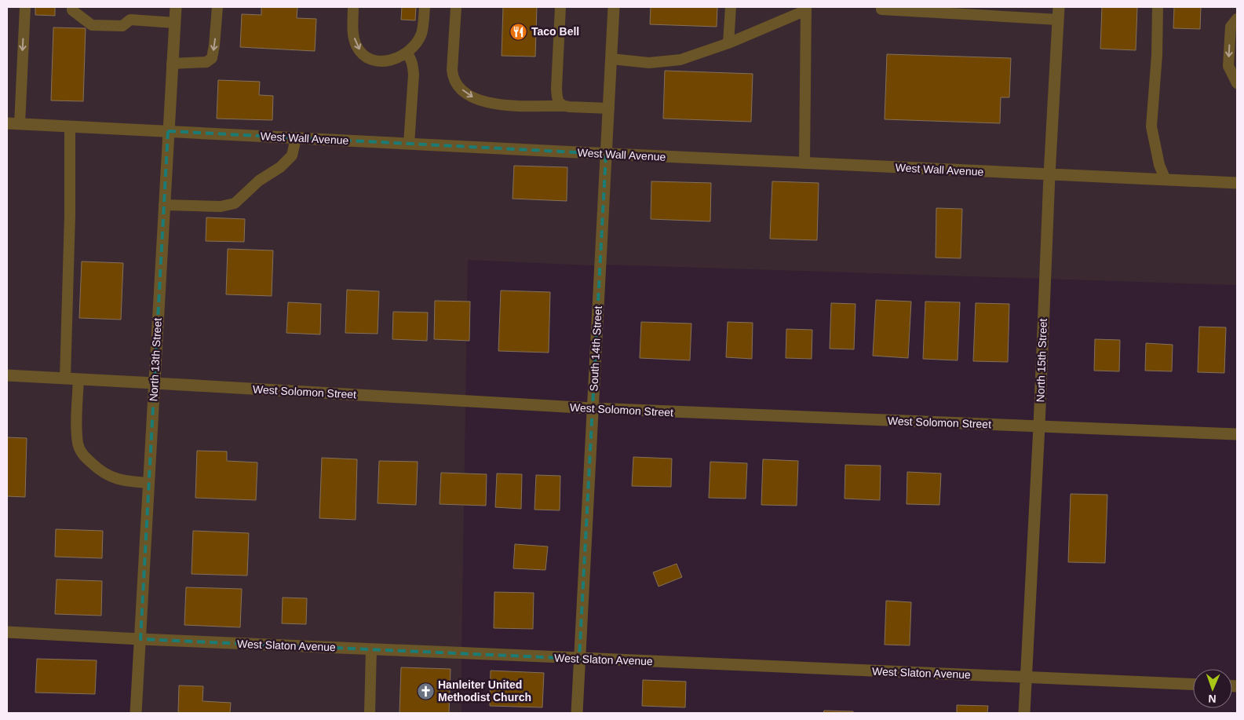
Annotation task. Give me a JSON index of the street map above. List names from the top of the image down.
{
  "streets": {
    "street": [
      "West Wall Avenue",
      "South 14th Street",
      "North 13th Street",
      "North 15th Street",
      "West Solomon Street",
      "West Slaton Avenue"
    ]
  },
  "crossings": [
    ["West Wall Avenue", "South 14th Street"],
    ["West Wall Avenue", "North 13th Street"],
    ["West Wall Avenue", "North 15th Street"],
    ["South 14th Street", "West Solomon Street"],
    ["South 14th Street", "West Slaton Avenue"],
    ["North 13th Street", "West Solomon Street"],
    ["North 13th Street", "West Slaton Avenue"],
    ["North 15th Street", "West Solomon Street"],
    ["North 15th Street", "West Slaton Avenue"]
  ],
  "places": {
    "restaurant": ["Taco Bell"],
    "church": ["Hanleiter United Methodist Church"]
  },
  "north": "bottom"
}
